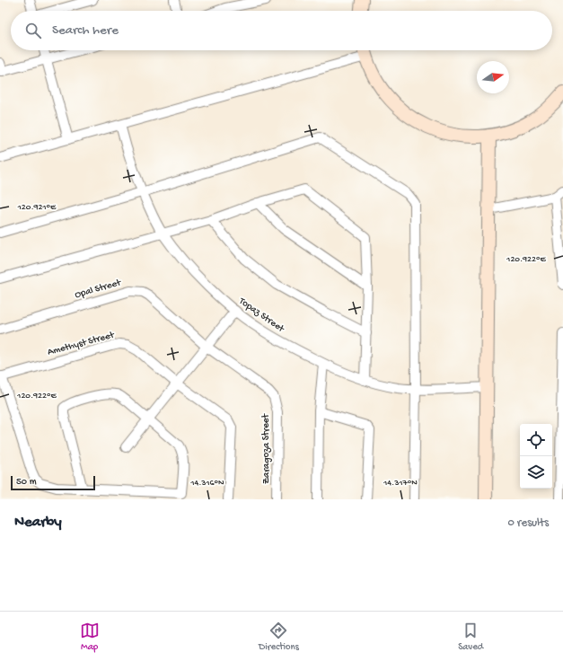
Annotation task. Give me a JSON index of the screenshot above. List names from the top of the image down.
{
  "streets": {
    "street": [
      "Opal Street",
      "Topaz Street",
      "Amethyst Street",
      "Zaragoza Street"
    ]
  },
  "crossings": [
    ["Opal Street", "Zaragoza Street"]
  ],
  "scale_bar": "50 m",
  "north": "right",
  "page": {
    "search": "Search here",
    "scale": "50 m",
    "heading": ["Nearby", "0 results"],
    "nav": ["Map", "Directions", "Saved"]
  },
  "coordinates": [
    "120.921°E",
    "120.922°E",
    "14.316°N",
    "14.317°N"
  ]
}
